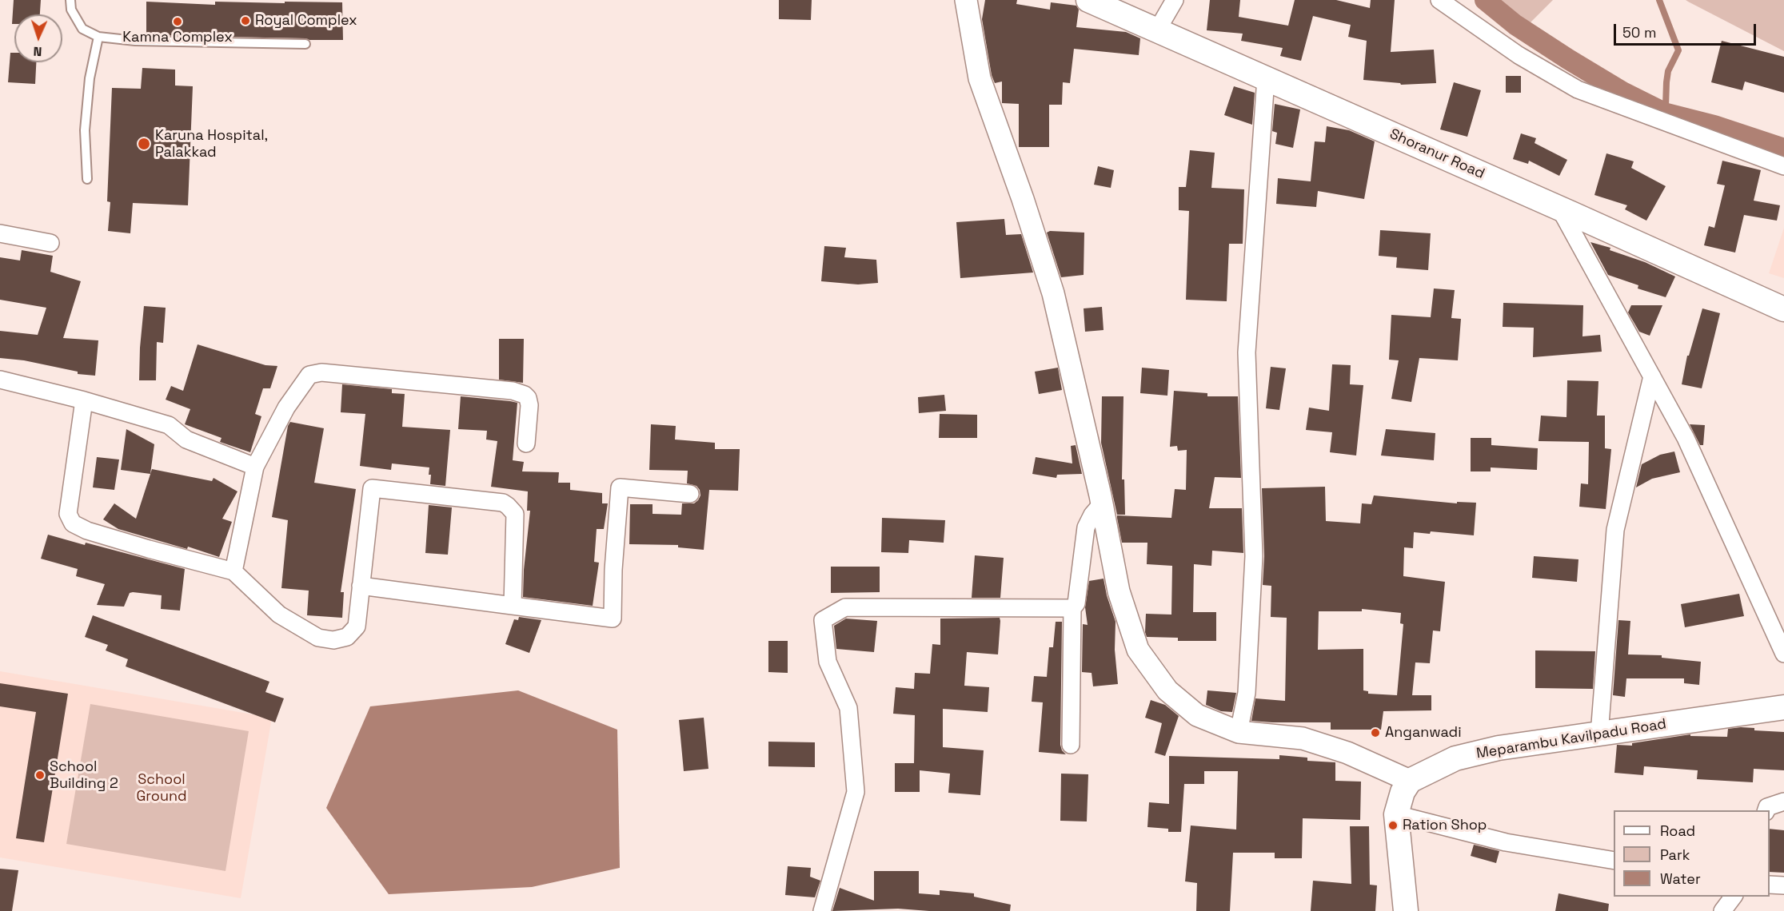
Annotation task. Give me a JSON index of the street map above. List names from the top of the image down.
{
  "streets": {
    "main road": ["Shoranur Road", "Meparambu Kavilpadu Road"]
  },
  "parks": ["School Ground"],
  "places": [
    "Royal Complex",
    "Kamna Complex",
    "Karuna Hospital, Palakkad",
    "Anganwadi",
    "School Building 2",
    "Ration Shop"
  ],
  "legend": ["Road", "Park", "Water"],
  "scale_bar": "50 m",
  "north": "bottom"
}
